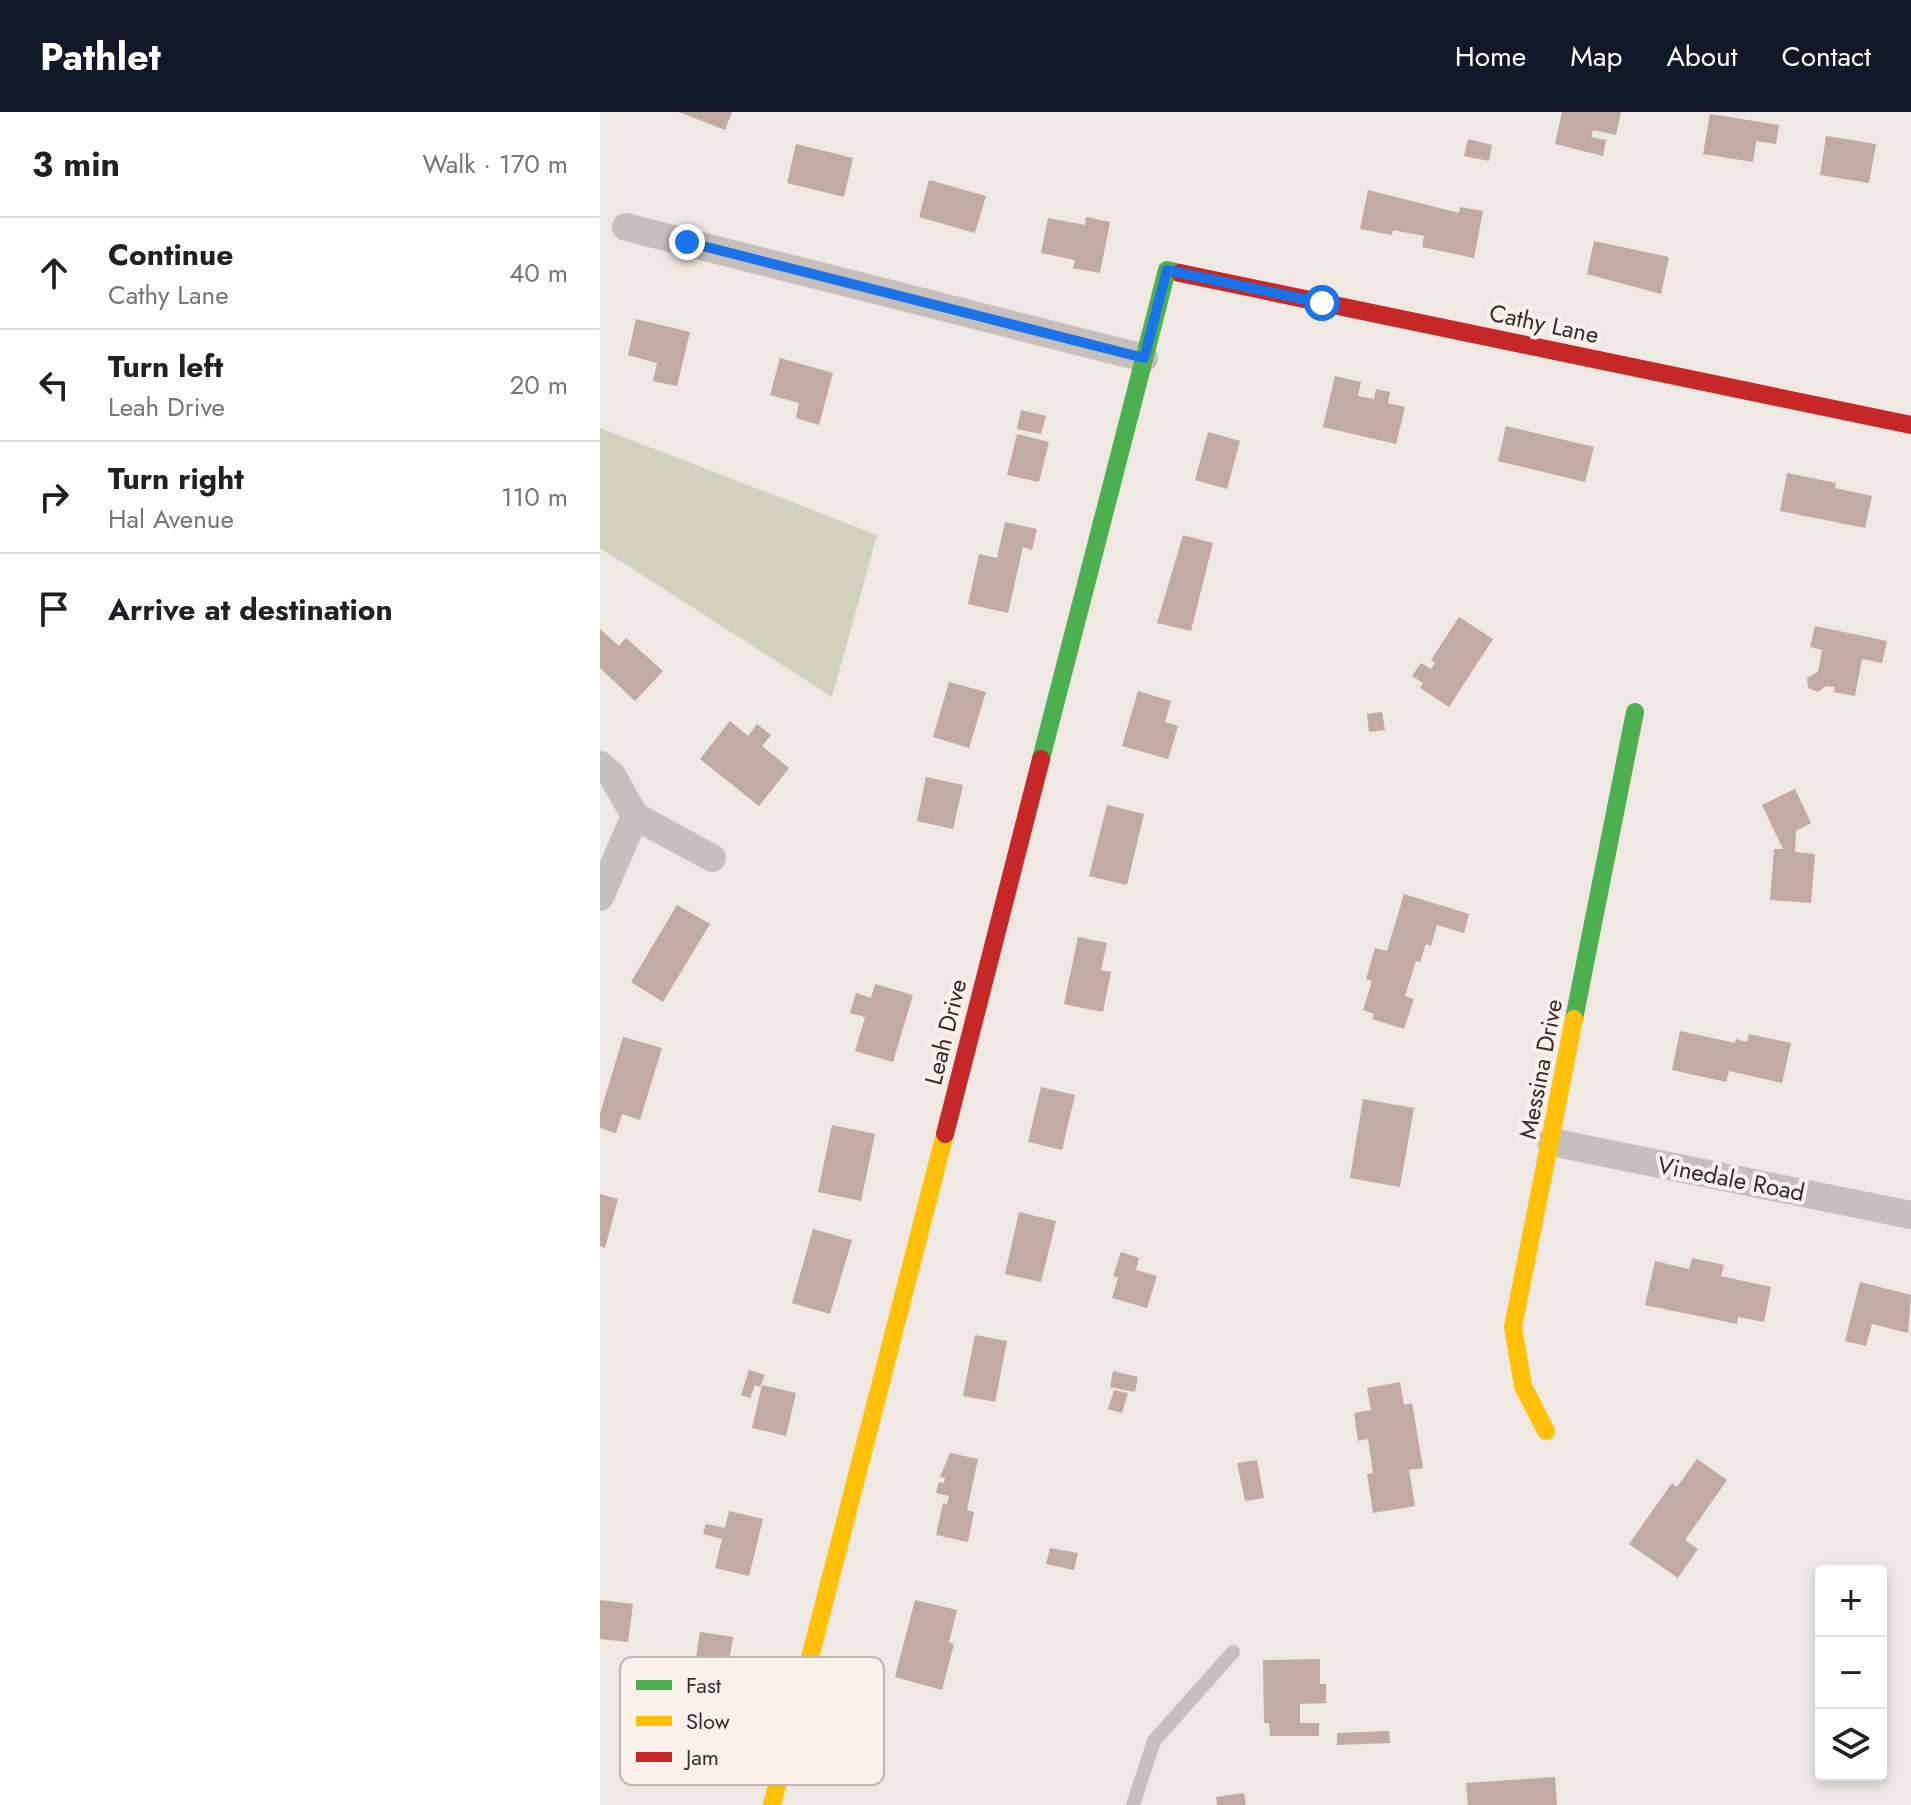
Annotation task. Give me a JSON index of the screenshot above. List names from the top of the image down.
{
  "streets": {
    "street": [
      "Cathy Lane",
      "Leah Drive",
      "Messina Drive",
      "Vinedale Road"
    ]
  },
  "crossings": [
    ["Cathy Lane", "Leah Drive"],
    ["Messina Drive", "Vinedale Road"]
  ],
  "legend": ["Fast", "Slow", "Jam"],
  "page": {
    "header": "Pathlet",
    "nav": [
      "Home",
      "Map",
      "About",
      "Contact"
    ],
    "heading": ["3 min", "Walk · 170 m"],
    "list": [
      ["Continue", "Cathy Lane", "40 m"],
      ["Turn left", "Leah Drive", "20 m"],
      ["Turn right", "Hal Avenue", "110 m"],
      "Arrive at destination"
    ],
    "map_buttons": ["+", "−"]
  }
}
